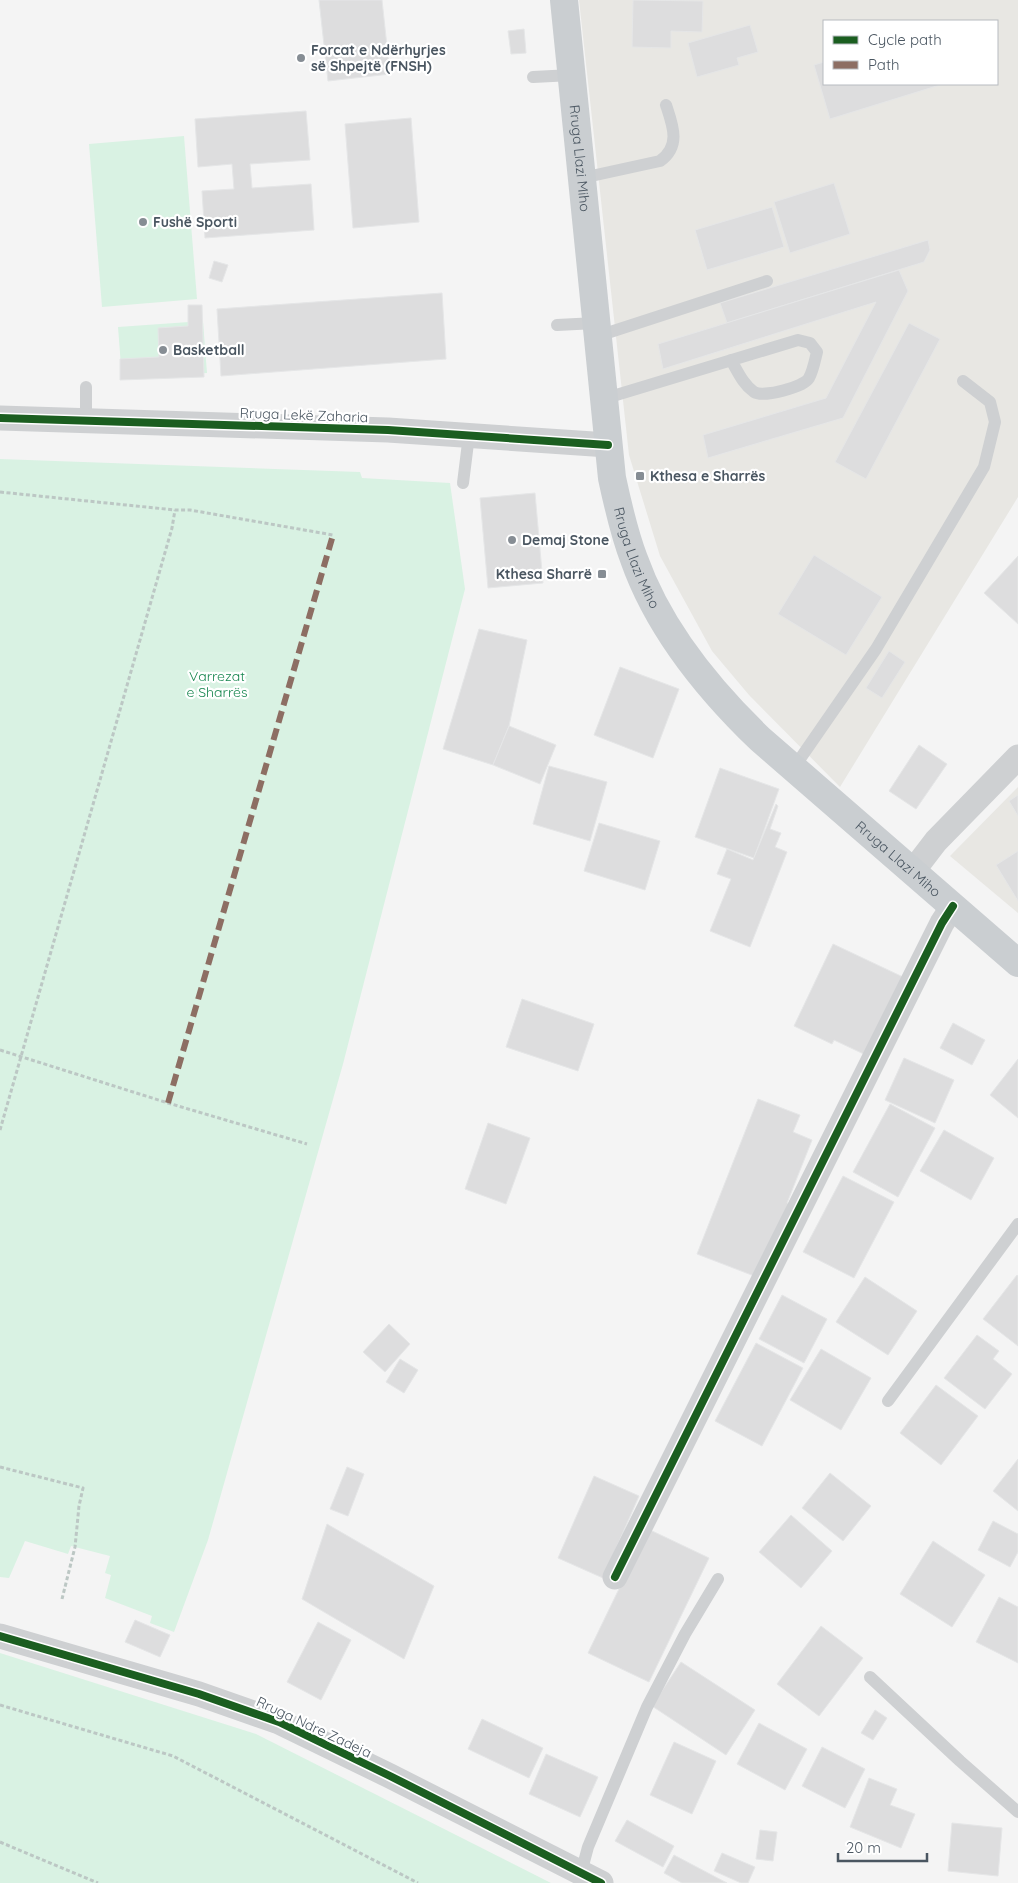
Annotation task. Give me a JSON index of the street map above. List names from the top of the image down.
{
  "streets": {
    "main road": ["Rruga Llazi Miho"],
    "street": ["Rruga Lekë Zaharia", "Rruga Ndre Zadeja"]
  },
  "crossings": [
    ["Rruga Llazi Miho", "Rruga Lekë Zaharia"]
  ],
  "parks": ["Varrezat e Sharrës"],
  "places": {
    "other": [
      "Forcat e Ndërhyrjes së Shpejtë (FNSH)",
      "Fushë Sporti",
      "Basketball",
      "Demaj Stone"
    ],
    "transit": ["Kthesa e Sharrës", "Kthesa Sharrë"]
  },
  "legend": ["Cycle path", "Path"],
  "scale_bar": "20 m"
}
